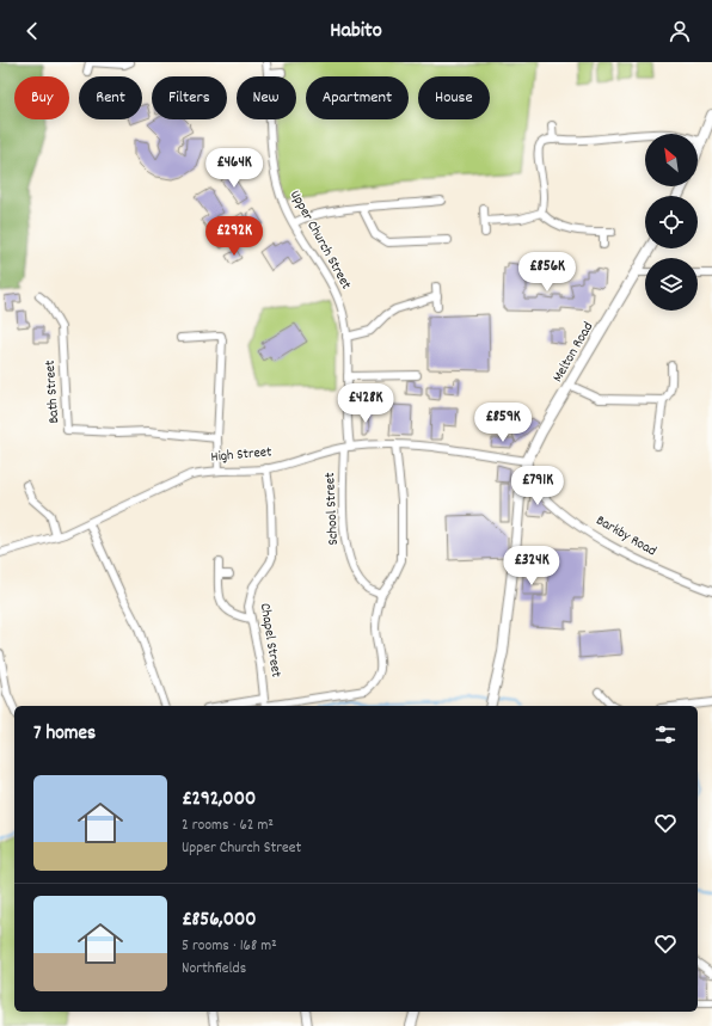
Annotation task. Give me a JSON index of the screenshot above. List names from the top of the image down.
{
  "streets": {
    "street": [
      "Upper Church Street",
      "Melton Road",
      "Bath Street",
      "High Street",
      "School Street",
      "Barkby Road",
      "Chapel Street"
    ]
  },
  "crossings": [
    ["Upper Church Street", "High Street"],
    ["Upper Church Street", "School Street"],
    ["Melton Road", "High Street"],
    ["Melton Road", "Barkby Road"],
    ["High Street", "School Street"],
    ["High Street", "Barkby Road"],
    ["High Street", "Chapel Street"]
  ],
  "north": "top left",
  "page": {
    "header": "Habito",
    "chip": [
      "Buy",
      "Rent",
      "Filters",
      "New",
      "Apartment",
      "House"
    ],
    "price": [
      "£464K",
      "£292K",
      "£856K",
      "£428K",
      "£859K",
      "£791K",
      "£324K"
    ],
    "heading": "7 homes",
    "list": [
      {
        "name": "£292,000",
        "note": "2 rooms · 62 m² · Upper Church Street"
      },
      {
        "name": "£856,000",
        "note": "5 rooms · 168 m² · Northfields"
      }
    ]
  }
}
